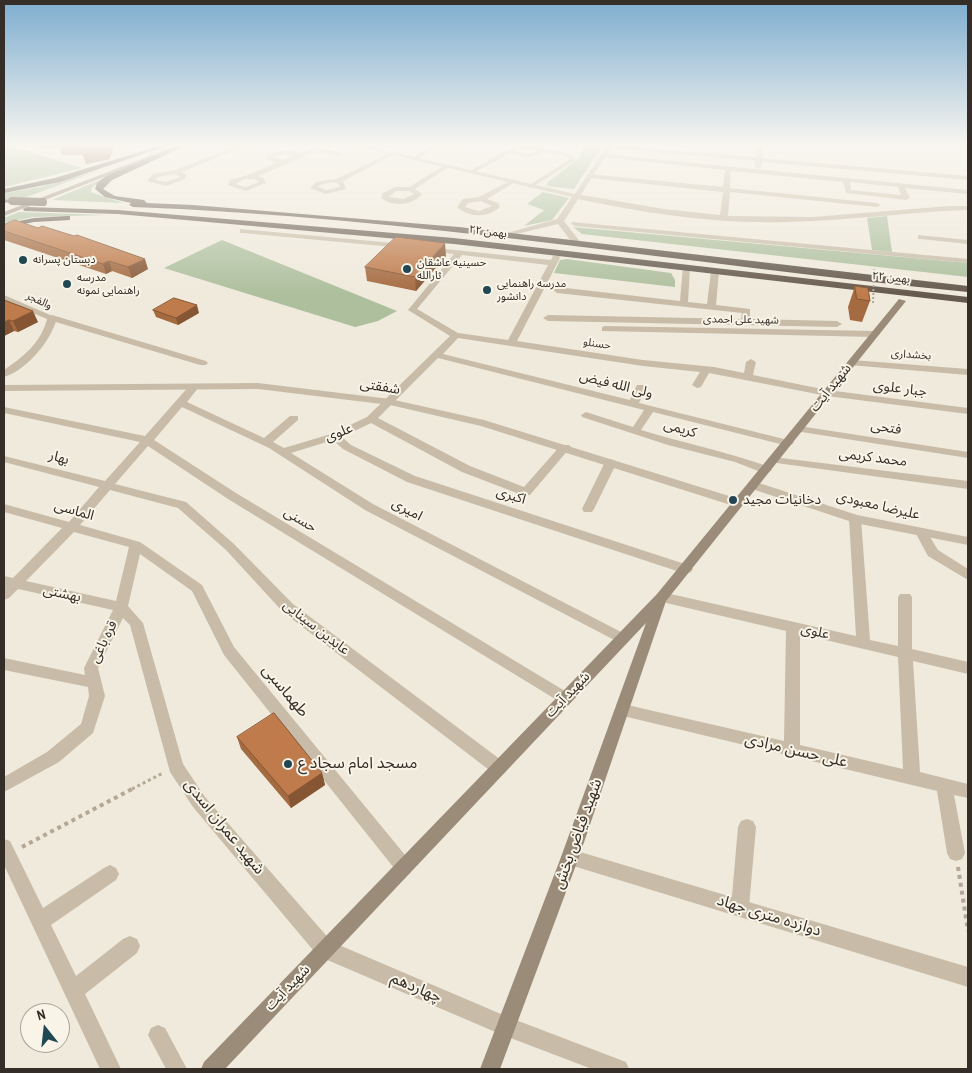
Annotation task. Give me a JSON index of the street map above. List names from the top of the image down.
{
  "streets": {
    "highway": ["۲۲ بهمن"],
    "main road": ["شهید آیت", "شهید فیاض بخش"],
    "street": [
      "والفجر",
      "شهید علی احمدی",
      "حسنلو",
      "بخشداری",
      "ولی الله فیض",
      "شفقتی",
      "جبار علوی",
      "فتحی",
      "کریمی",
      "علوی",
      "بهار",
      "محمد کریمی",
      "اکبری",
      "علیرضا معبودی",
      "امیری",
      "الماسی",
      "حسنی",
      "بهشتی",
      "عابدین سینایی",
      "قره باغی",
      "طهماسبی",
      "علی حسن مرادی",
      "شهید عمران اسدی",
      "دوازده متری جهاد",
      "چهاردهم"
    ]
  },
  "crossings": [
    ["شهید علی احمدی", "شهید آیت"],
    ["حسنلو", "شهید آیت"],
    ["حسنلو", "جبار علوی"],
    ["بخشداری", "شهید آیت"],
    ["ولی الله فیض", "شهید آیت"],
    ["شفقتی", "شهید آیت"],
    ["شفقتی", "علوی"],
    ["شهید آیت", "جبار علوی"],
    ["شهید آیت", "فتحی"],
    ["شهید آیت", "کریمی"],
    ["شهید آیت", "علوی"],
    ["شهید آیت", "محمد کریمی"],
    ["شهید آیت", "اکبری"],
    ["شهید آیت", "علیرضا معبودی"],
    ["شهید آیت", "امیری"],
    ["شهید آیت", "حسنی"],
    ["شهید آیت", "عابدین سینایی"],
    ["شهید آیت", "طهماسبی"],
    ["شهید آیت", "شهید عمران اسدی"],
    ["شهید آیت", "شهید فیاض بخش"],
    ["شهید آیت", "چهاردهم"],
    ["علوی", "اکبری"],
    ["علوی", "امیری"],
    ["علوی", "شهید فیاض بخش"],
    ["بهار", "عابدین سینایی"],
    ["الماسی", "قره باغی"],
    ["الماسی", "طهماسبی"],
    ["بهشتی", "قره باغی"],
    ["بهشتی", "شهید عمران اسدی"],
    ["قره باغی", "طهماسبی"],
    ["قره باغی", "شهید عمران اسدی"],
    ["علی حسن مرادی", "شهید فیاض بخش"],
    ["شهید عمران اسدی", "چهاردهم"],
    ["شهید فیاض بخش", "دوازده متری جهاد"],
    ["شهید فیاض بخش", "چهاردهم"]
  ],
  "places": [
    "دبستان پسرانه",
    "حسینیه عاشقان ثارالله",
    "مدرسه راهنمایی نمونه",
    "مدرسه راهنمایی دانشور",
    "دخانیات مجید",
    "مسجد امام سجاد ع"
  ],
  "north": "top"
}
